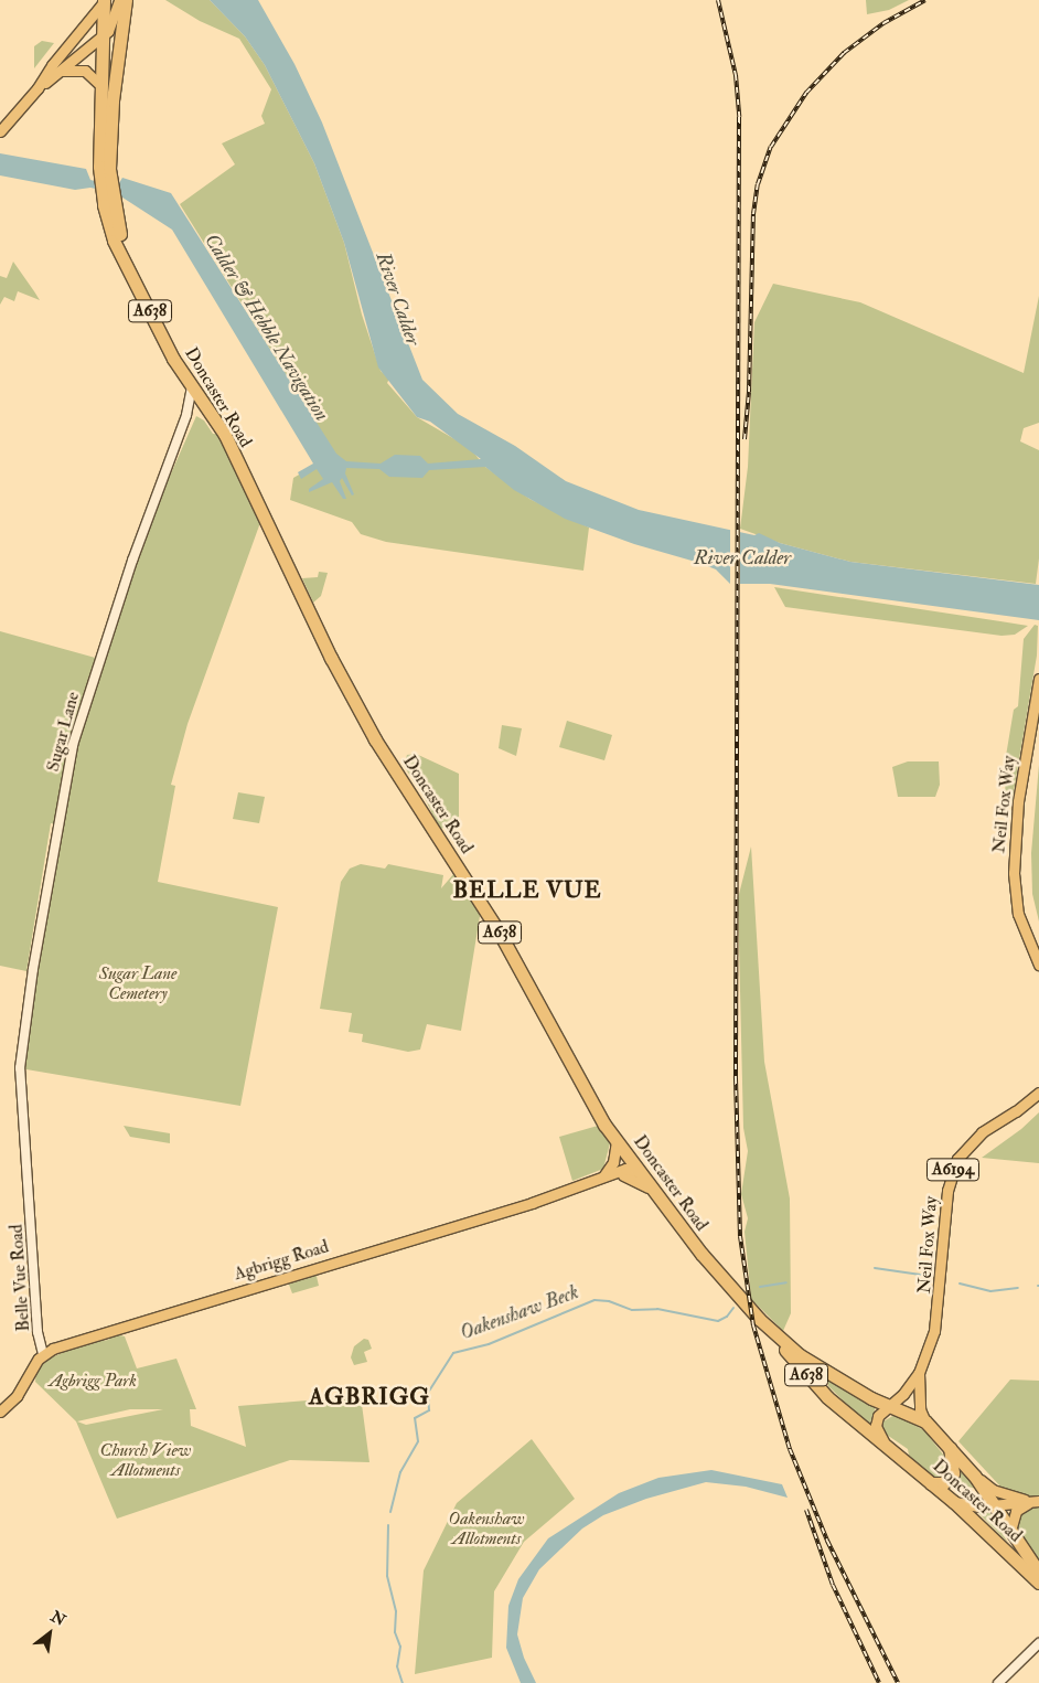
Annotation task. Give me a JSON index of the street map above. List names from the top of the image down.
{
  "streets": {
    "highway": ["A638", "Doncaster Road"],
    "main road": ["Neil Fox Way", "A6194", "Agbrigg Road"],
    "street": ["Sugar Lane", "Belle Vue Road"]
  },
  "crossings": [
    ["Doncaster Road", "Sugar Lane"],
    ["Doncaster Road", "Neil Fox Way"],
    ["Doncaster Road", "Agbrigg Road"],
    ["Sugar Lane", "Belle Vue Road"],
    ["Agbrigg Road", "Belle Vue Road"]
  ],
  "districts": ["BELLE VUE", "AGBRIGG"],
  "water": ["River Calder", "Calder & Hebble Navigation", "Oakenshaw Beck"],
  "parks": [
    "Sugar Lane Cemetery",
    "Agbrigg Park",
    "Church View Allotments",
    "Oakenshaw Allotments"
  ],
  "north": "top right"
}
